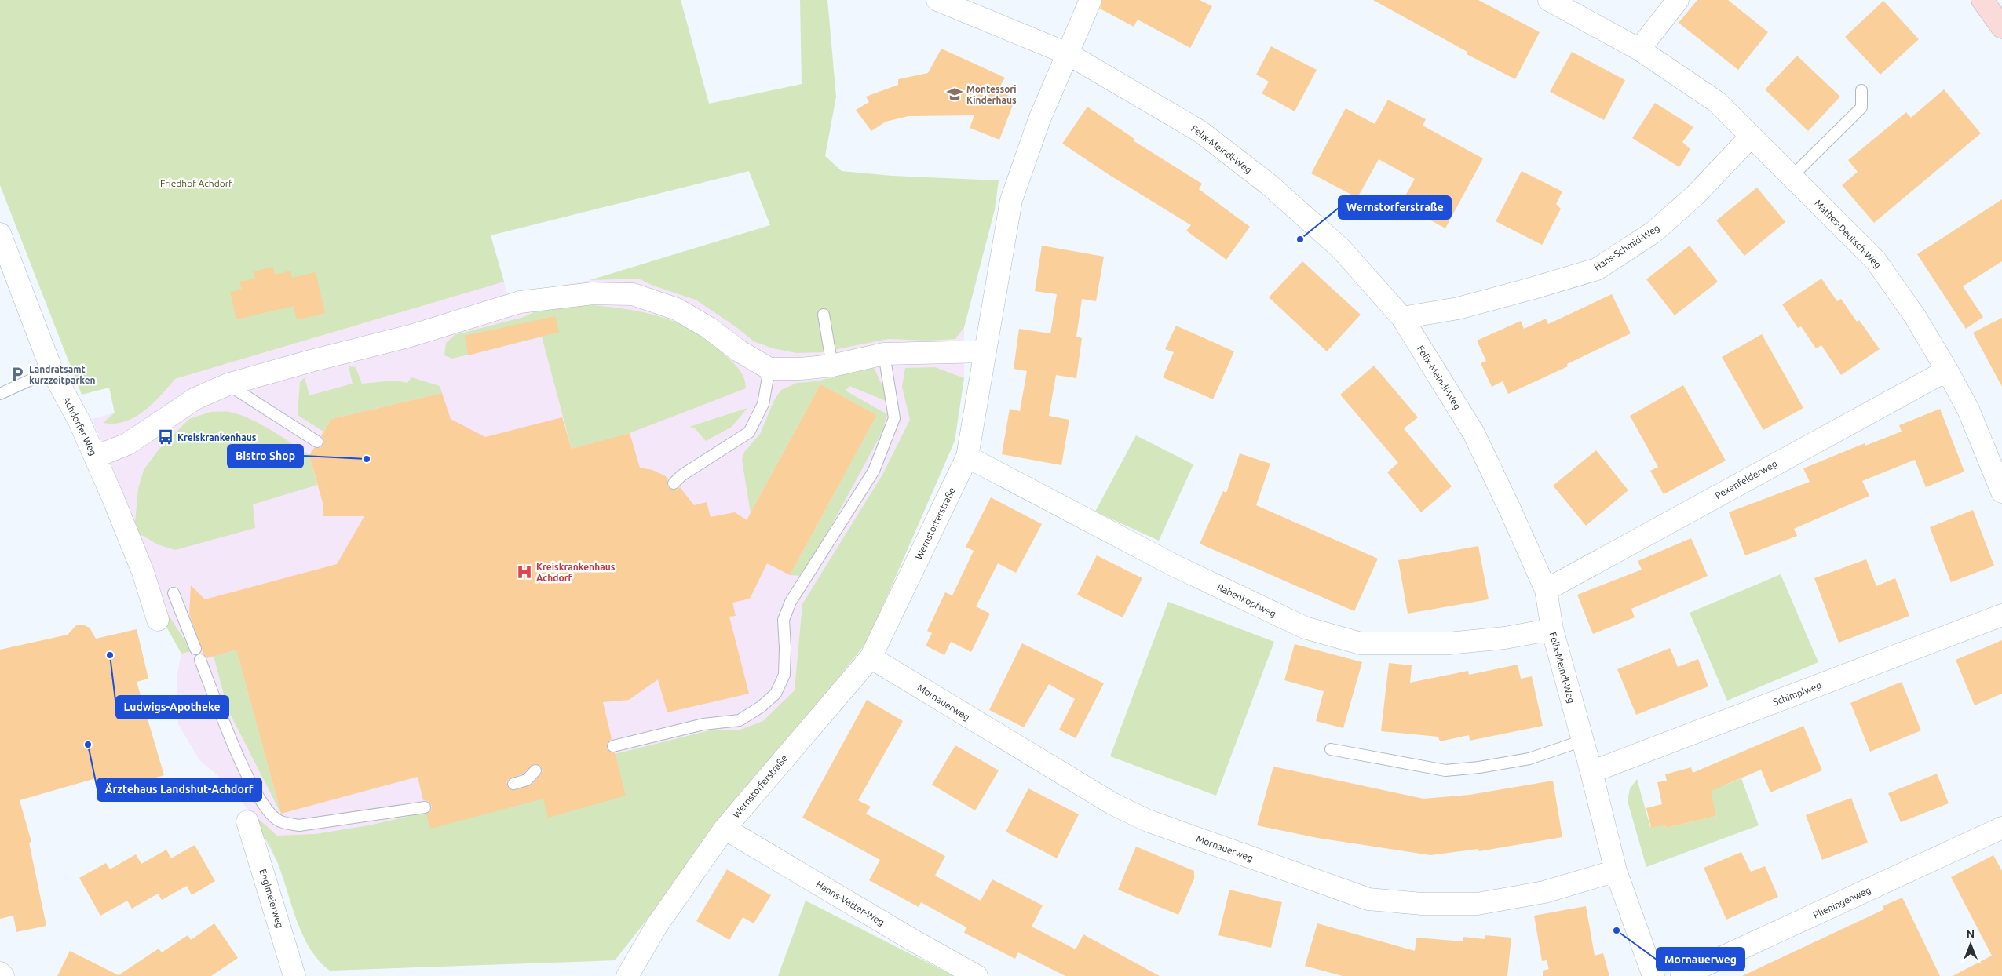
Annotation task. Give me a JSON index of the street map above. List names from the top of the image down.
{
  "streets": {
    "street": [
      "Felix-Meindl-Weg",
      "Mathes-Deutsch-Weg",
      "Hans-Schmid-Weg",
      "Achdorfer Weg",
      "Pexenfelderweg",
      "Wernstorferstraße",
      "Rabenkopfweg",
      "Schimplweg",
      "Mornauerweg",
      "Englmeierweg",
      "Plieningenweg",
      "Hanns-Vetter-Weg"
    ]
  },
  "crossings": [
    ["Felix-Meindl-Weg", "Hans-Schmid-Weg"],
    ["Felix-Meindl-Weg", "Pexenfelderweg"],
    ["Felix-Meindl-Weg", "Wernstorferstraße"],
    ["Felix-Meindl-Weg", "Rabenkopfweg"],
    ["Felix-Meindl-Weg", "Schimplweg"],
    ["Felix-Meindl-Weg", "Mornauerweg"],
    ["Mathes-Deutsch-Weg", "Hans-Schmid-Weg"],
    ["Mathes-Deutsch-Weg", "Pexenfelderweg"],
    ["Wernstorferstraße", "Rabenkopfweg"],
    ["Wernstorferstraße", "Mornauerweg"],
    ["Wernstorferstraße", "Hanns-Vetter-Weg"]
  ],
  "parks": ["Friedhof Achdorf"],
  "places": {
    "school or university": ["Montessori Kinderhaus"],
    "other": [
      "Wernstorferstraße",
      "Bistro Shop",
      "Ludwigs-Apotheke",
      "Ärztehaus Landshut-Achdorf",
      "Mornauerweg"
    ],
    "parking": ["Landratsamt kurzzeitparken"],
    "bus stop": ["Kreiskrankenhaus"],
    "hospital": ["Kreiskrankenhaus Achdorf"]
  },
  "north": "top"
}
